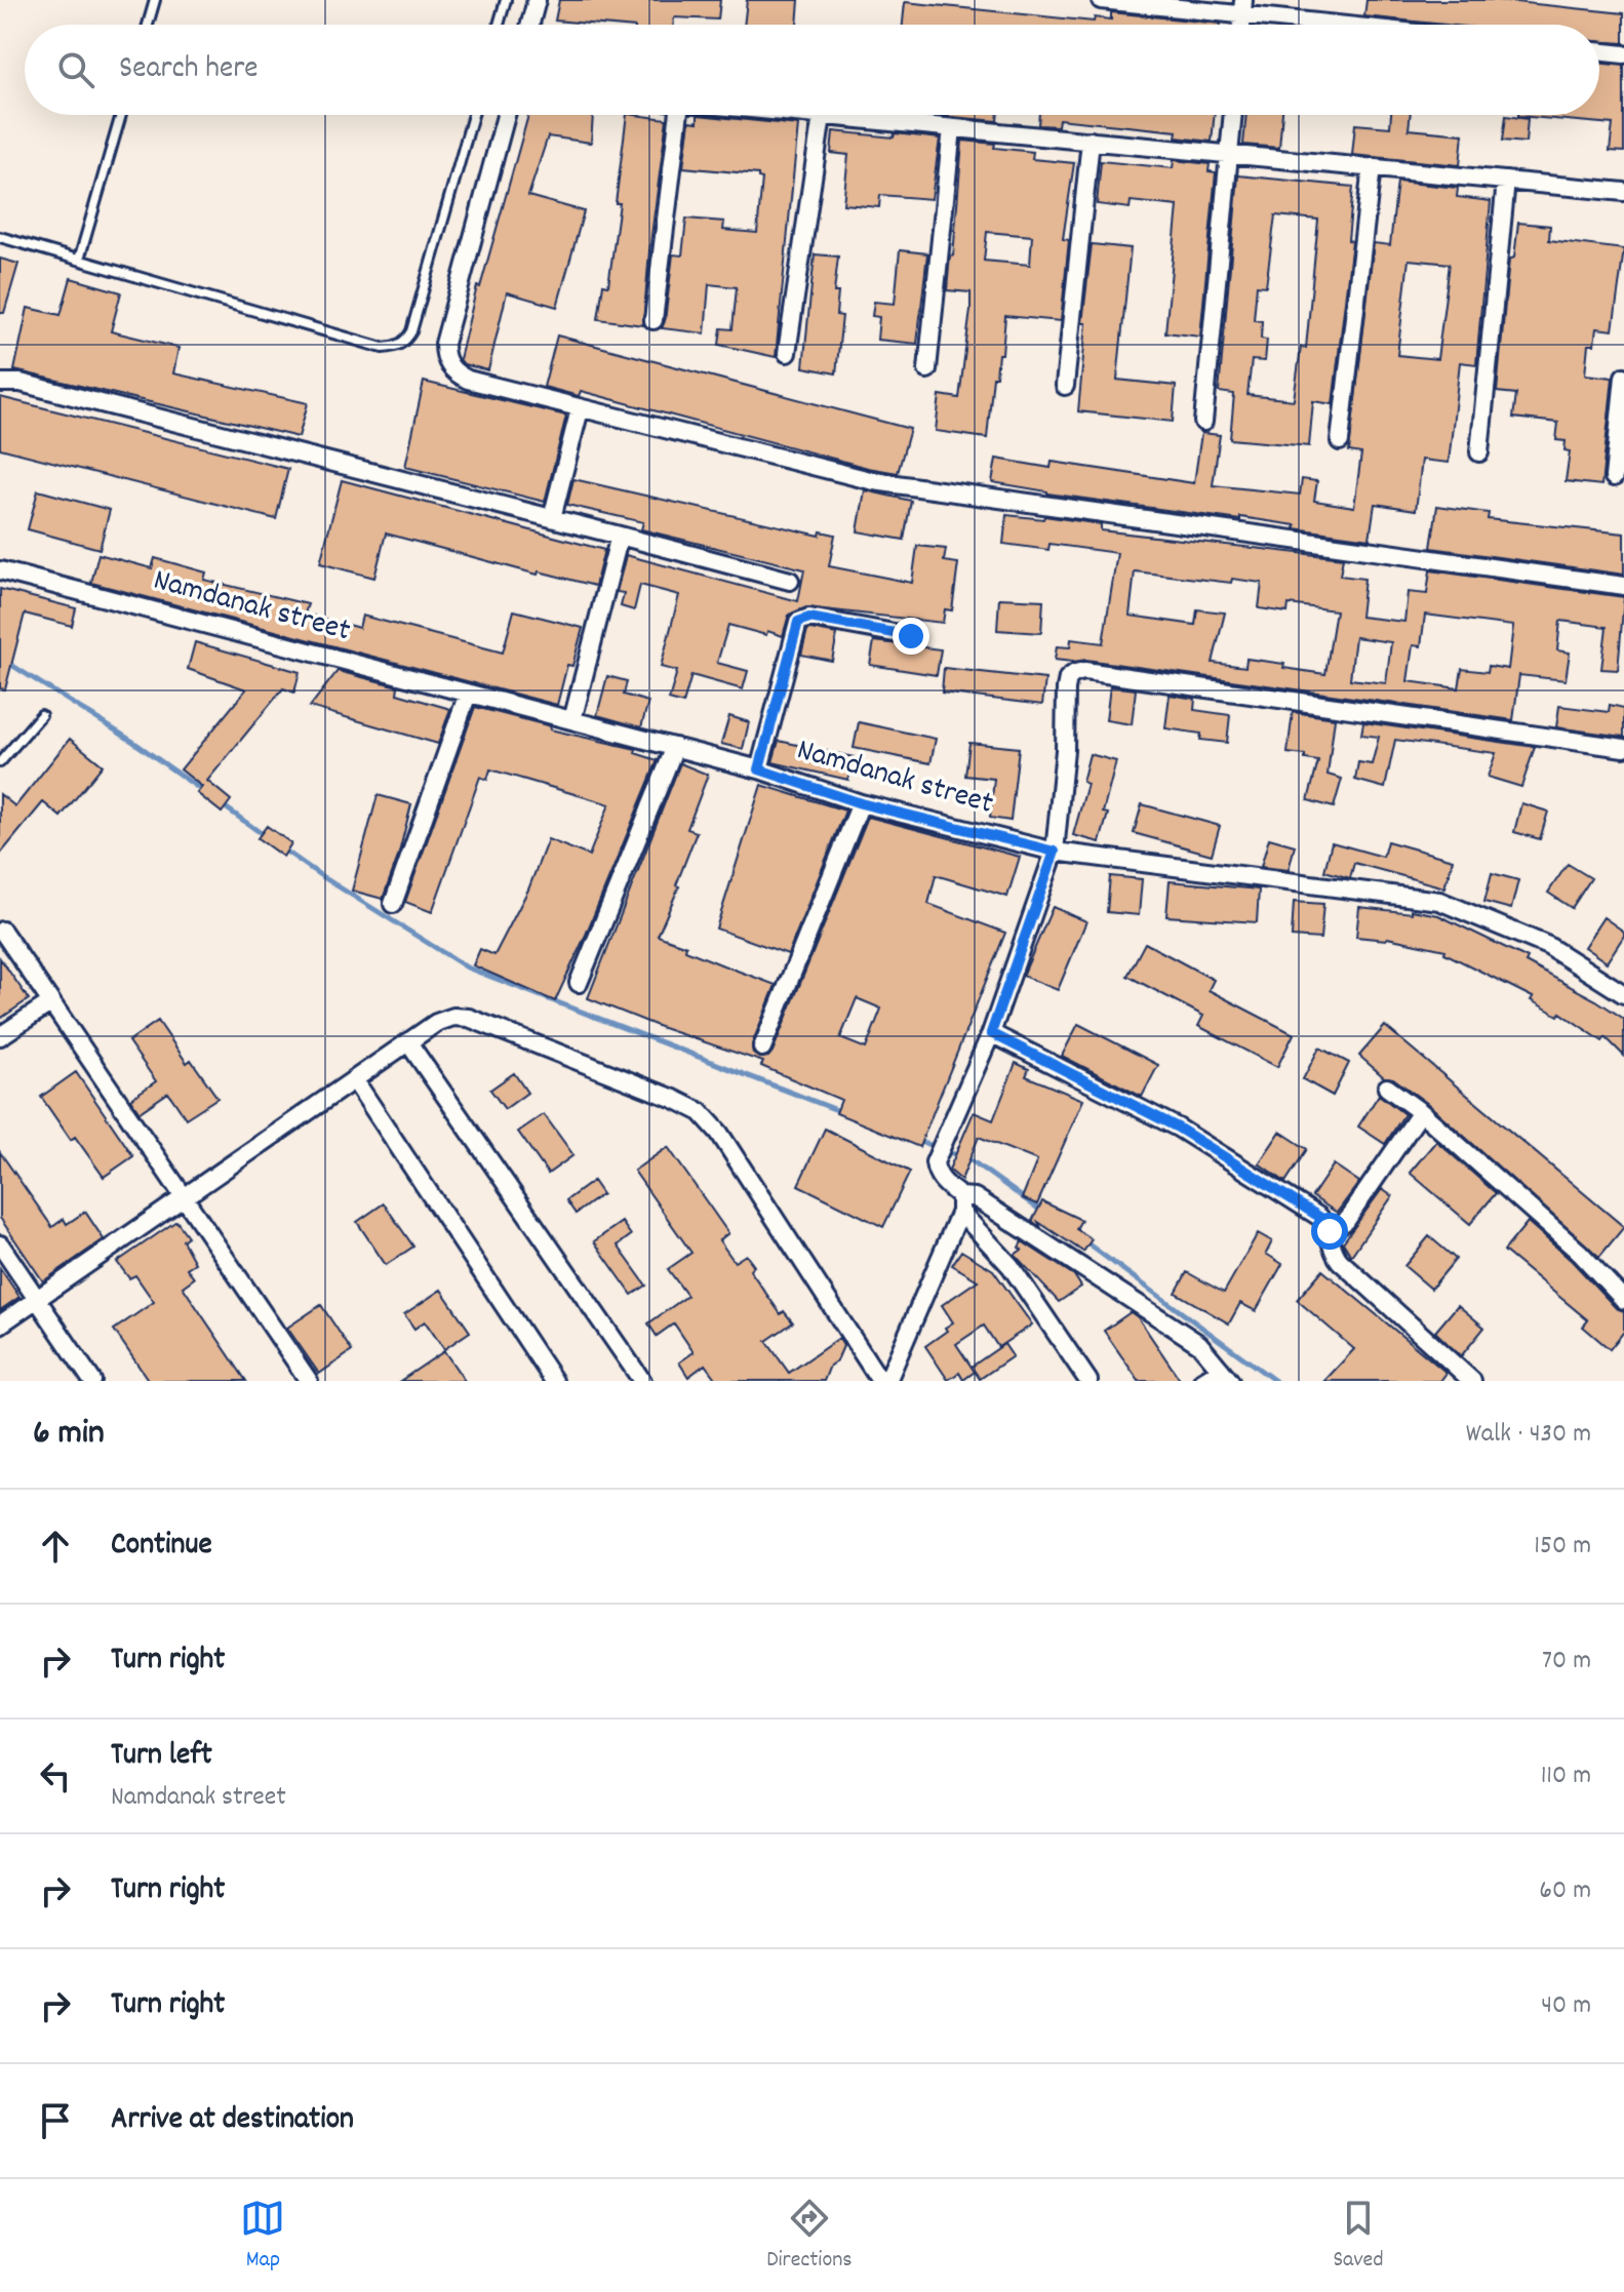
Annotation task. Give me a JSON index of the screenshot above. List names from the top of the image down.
{
  "streets": {
    "street": ["Namdanak street"]
  },
  "page": {
    "search": "Search here",
    "heading": ["6 min", "Walk · 430 m"],
    "list": [
      ["Continue", "150 m"],
      ["Turn right", "70 m"],
      ["Turn left", "Namdanak street", "110 m"],
      ["Turn right", "60 m"],
      ["Turn right", "40 m"],
      "Arrive at destination"
    ],
    "nav": ["Map", "Directions", "Saved"]
  }
}
